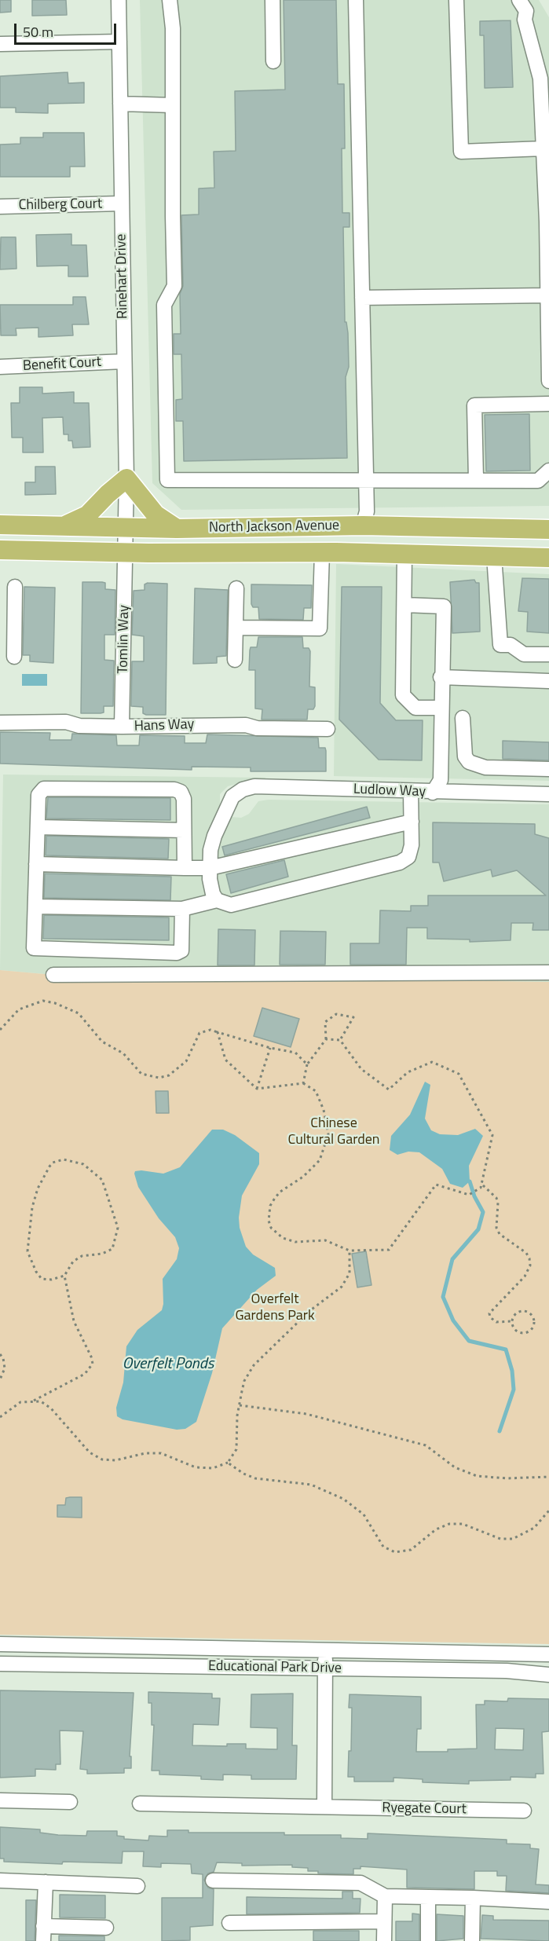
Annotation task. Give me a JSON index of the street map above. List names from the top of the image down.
{
  "streets": {
    "main road": ["North Jackson Avenue"],
    "street": [
      "Chilberg Court",
      "Rinehart Drive",
      "Benefit Court",
      "Tomlin Way",
      "Hans Way",
      "Ludlow Way",
      "Educational Park Drive",
      "Ryegate Court"
    ]
  },
  "crossings": [
    ["Chilberg Court", "Rinehart Drive"],
    ["Rinehart Drive", "Benefit Court"],
    ["Rinehart Drive", "North Jackson Avenue"],
    ["Rinehart Drive", "Tomlin Way"],
    ["North Jackson Avenue", "Tomlin Way"],
    ["Tomlin Way", "Hans Way"]
  ],
  "water": ["Overfelt Ponds"],
  "parks": ["Chinese Cultural Garden", "Overfelt Gardens Park"],
  "scale_bar": "50 m"
}
